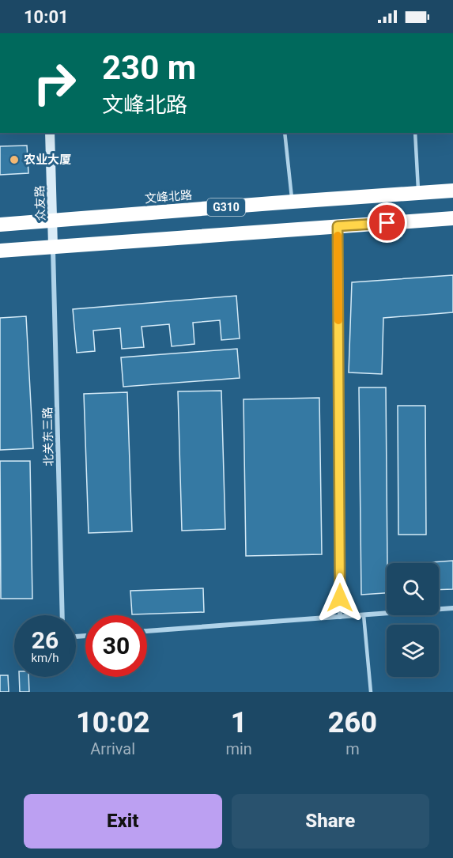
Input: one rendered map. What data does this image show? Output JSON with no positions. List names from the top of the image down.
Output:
{
  "streets": {
    "highway": ["文峰北路", "G310"],
    "street": ["众友路", "北关东三路"]
  },
  "crossings": [
    ["文峰北路", "众友路"],
    ["众友路", "G310"],
    ["众友路", "北关东三路"],
    ["G310", "北关东三路"]
  ],
  "places": ["农业大厦"],
  "page": {
    "status": "10:01",
    "turn": ["230 m", "文峰北路"],
    "speed": "26 km/h",
    "limit": "30",
    "eta": [
      "10:02",
      "Arrival",
      "1",
      "min",
      "260",
      "m"
    ],
    "buttons": ["Exit", "Share"]
  }
}
